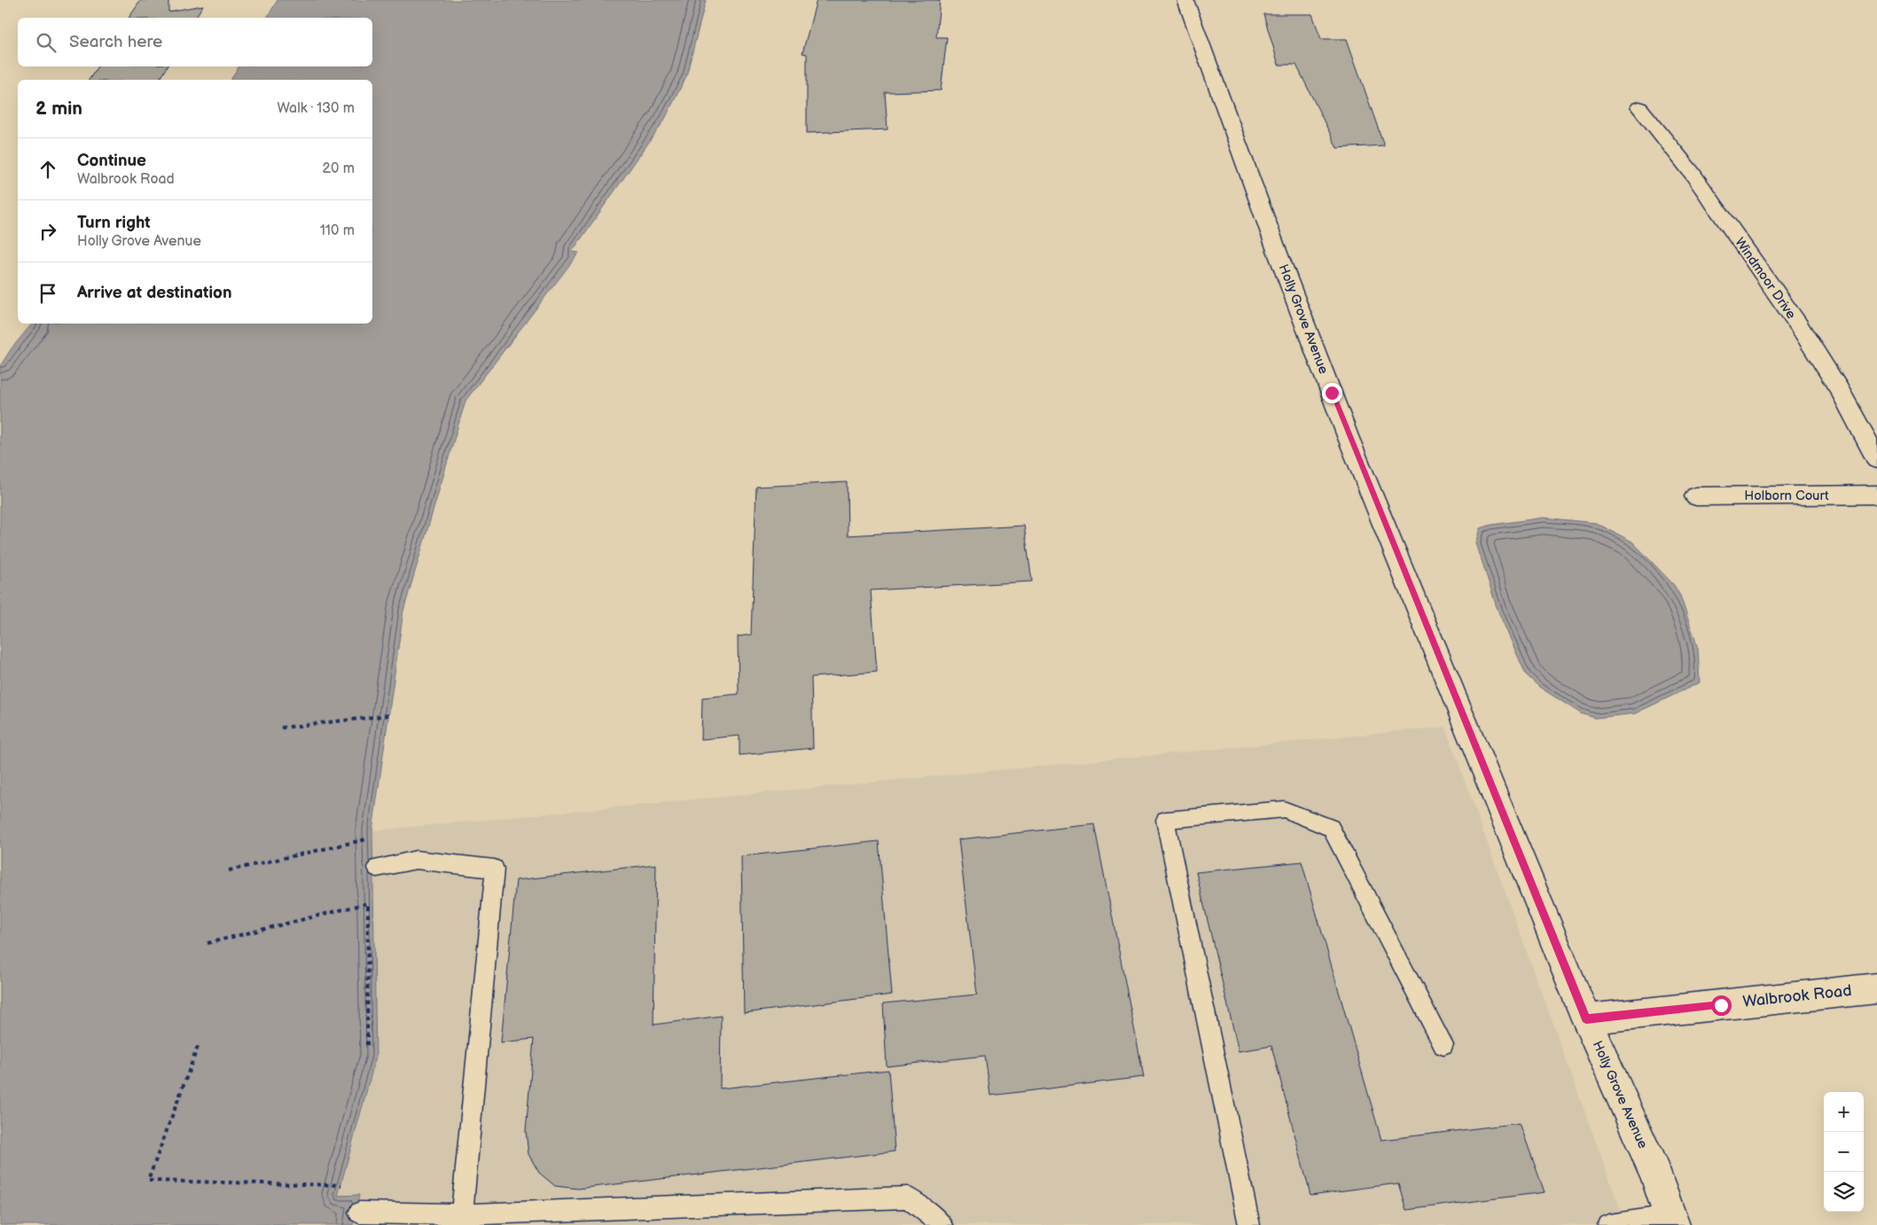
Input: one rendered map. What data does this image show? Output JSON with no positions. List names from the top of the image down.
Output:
{
  "streets": {
    "street": [
      "Windmoor Drive",
      "Holly Grove Avenue",
      "Holborn Court",
      "Walbrook Road"
    ]
  },
  "crossings": [
    ["Holly Grove Avenue", "Walbrook Road"]
  ],
  "page": {
    "search": "Search here",
    "heading": ["2 min", "Walk · 130 m"],
    "list": [
      ["Continue", "Walbrook Road", "20 m"],
      ["Turn right", "Holly Grove Avenue", "110 m"],
      "Arrive at destination"
    ],
    "map_buttons": ["+", "−"]
  }
}
